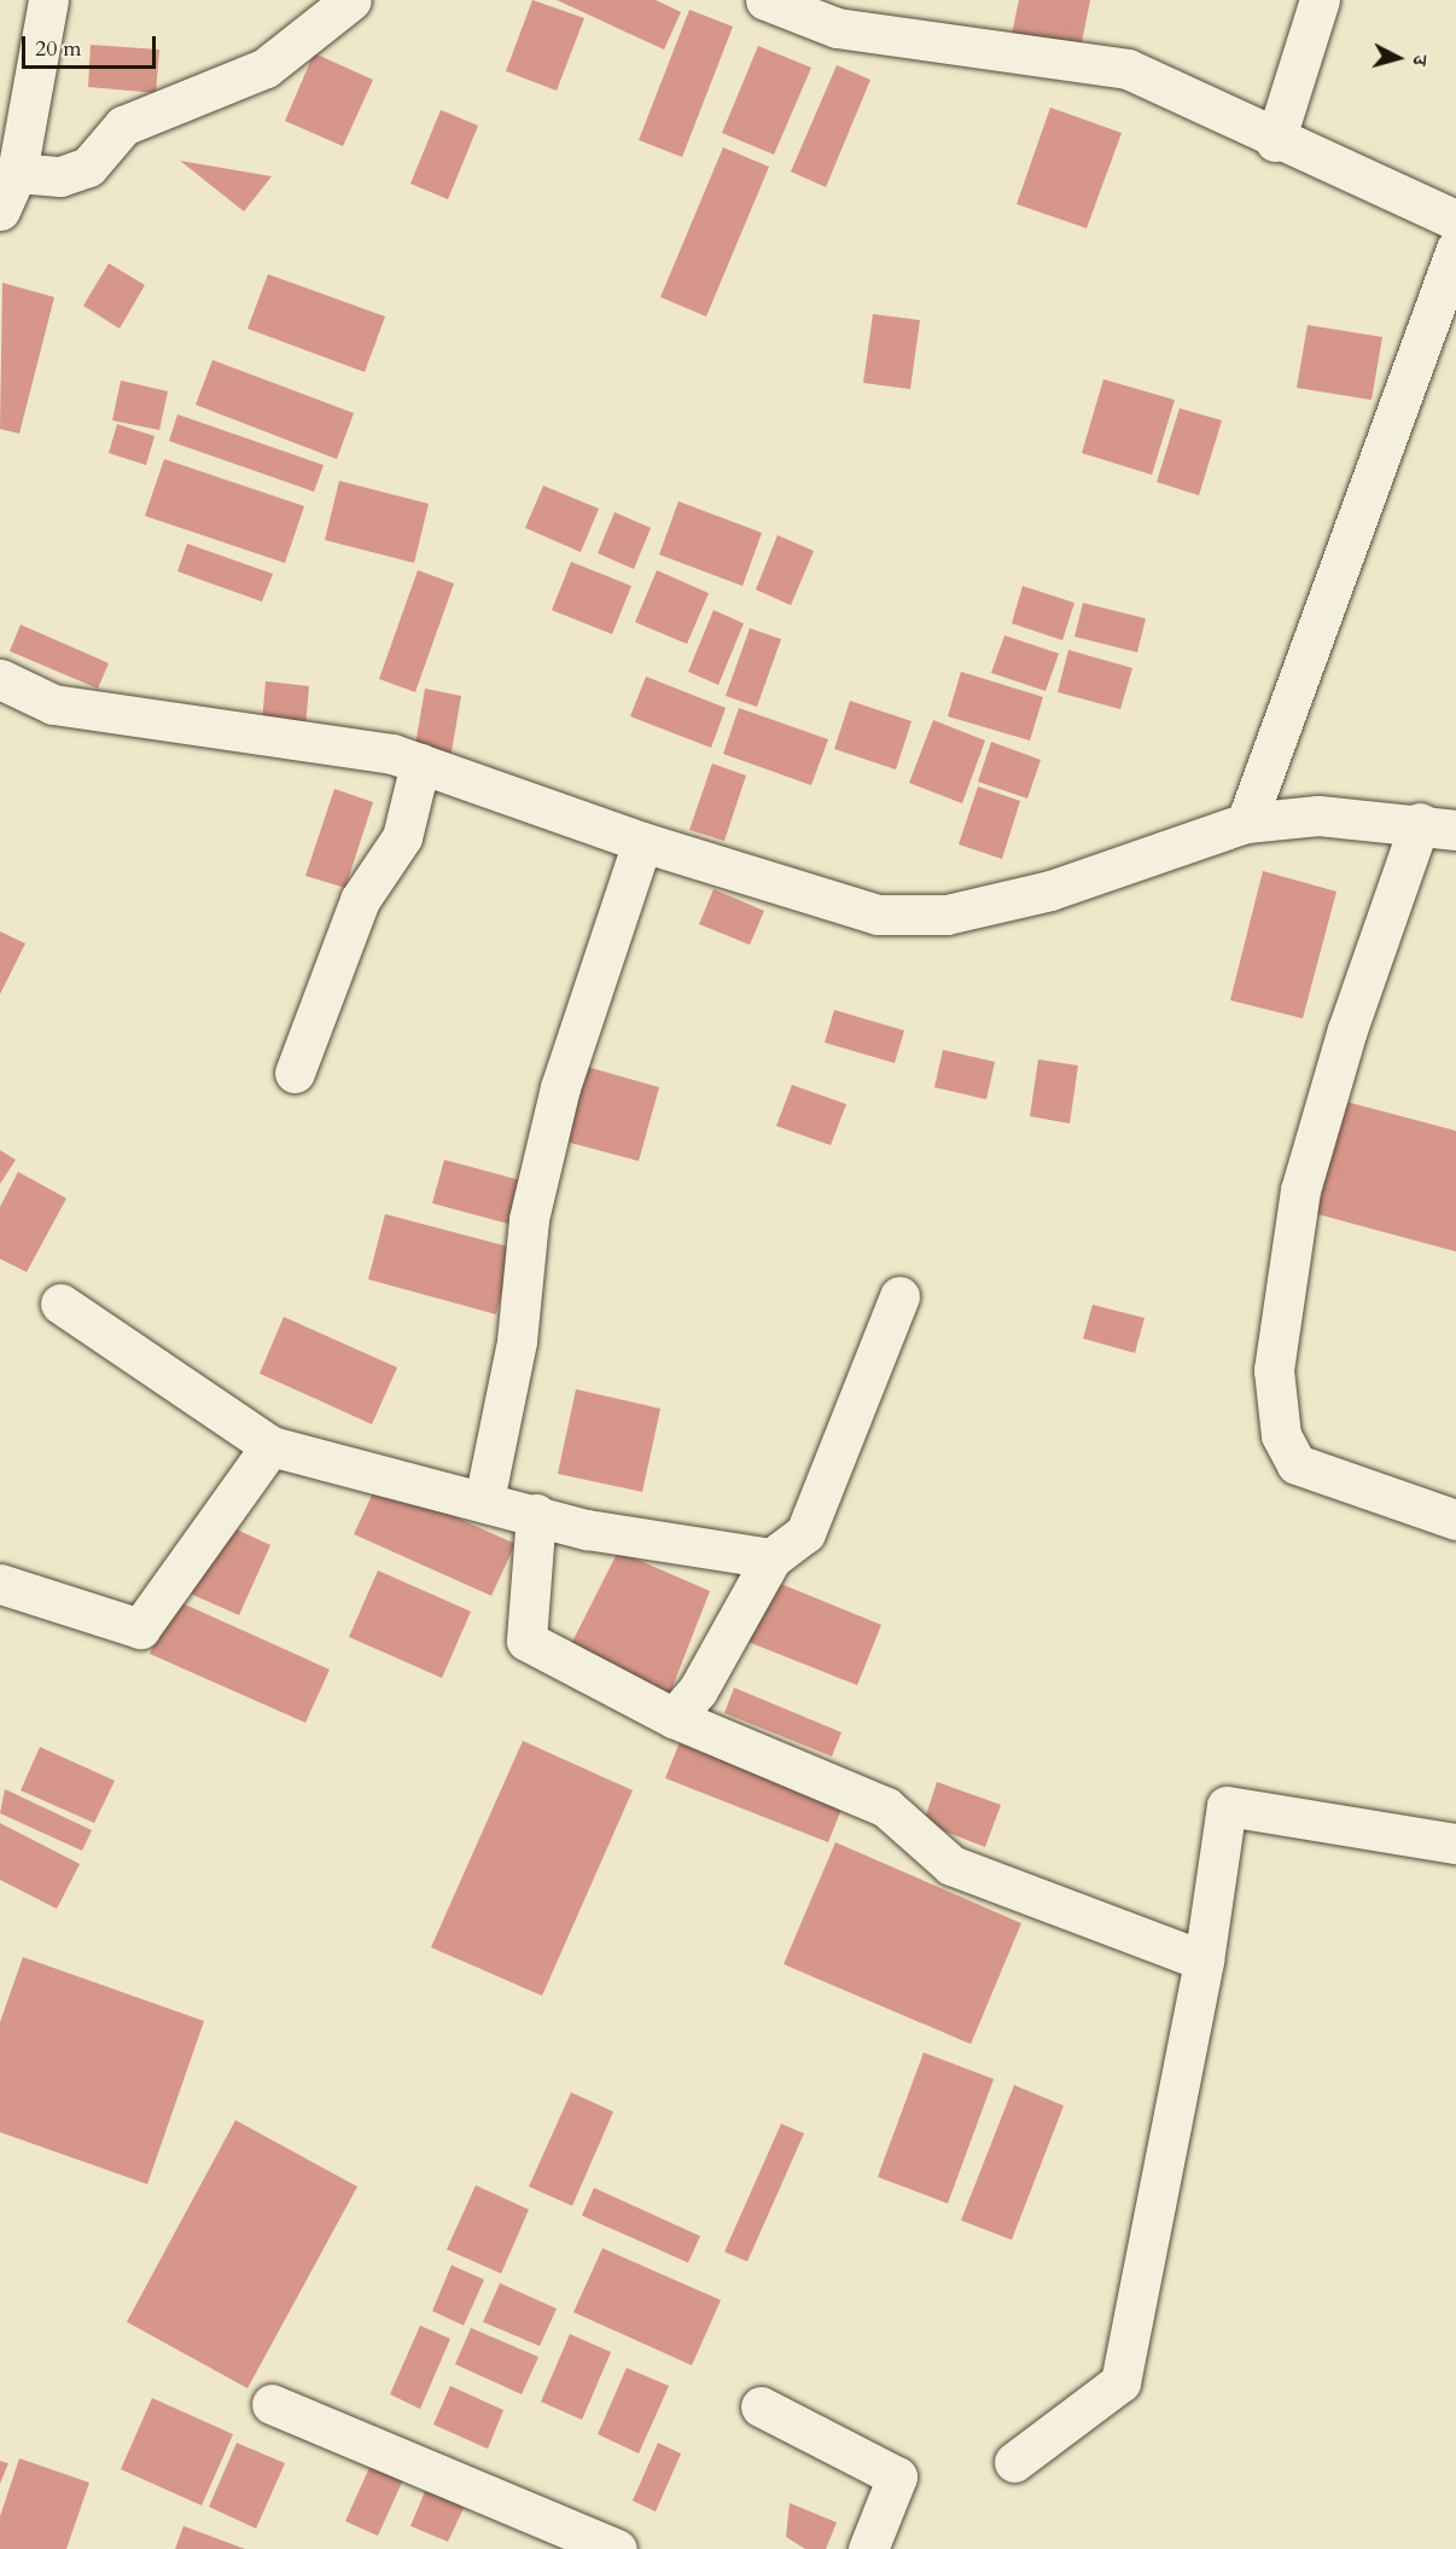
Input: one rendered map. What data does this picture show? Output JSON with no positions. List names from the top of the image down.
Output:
{
  "scale_bar": "20 m",
  "north": "right"
}
